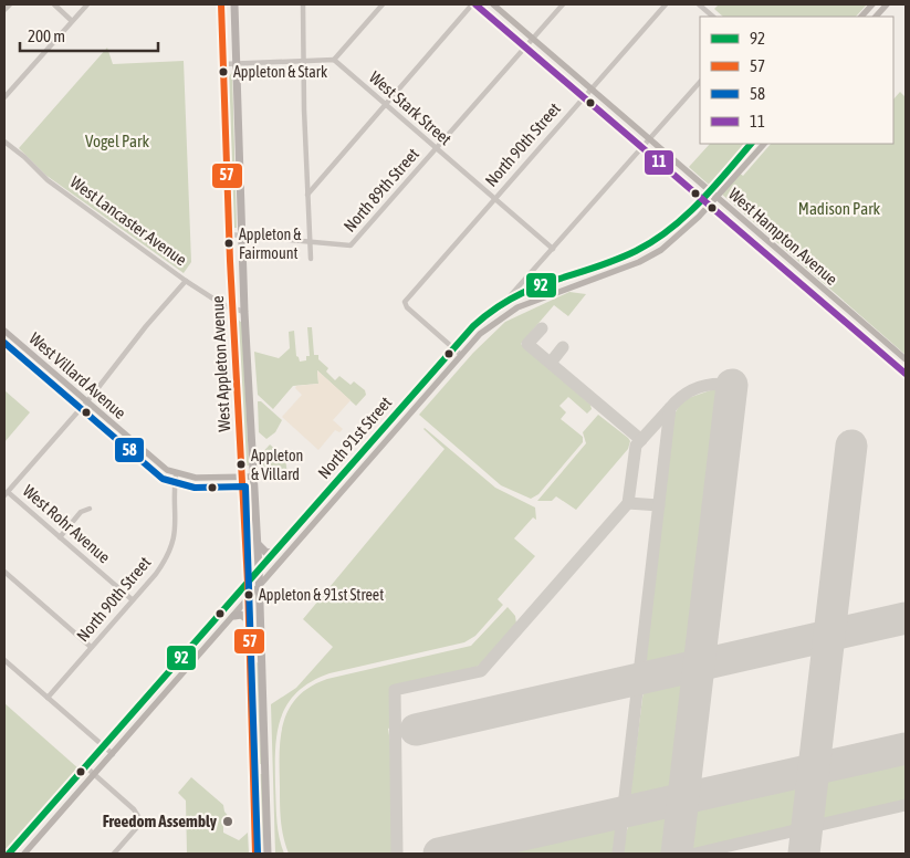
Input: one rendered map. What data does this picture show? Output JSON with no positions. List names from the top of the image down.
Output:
{
  "streets": {
    "main road": [
      "West Hampton Avenue",
      "West Appleton Avenue",
      "West Villard Avenue",
      "North 91st Street"
    ],
    "street": [
      "West Stark Street",
      "North 90th Street",
      "North 89th Street",
      "West Lancaster Avenue",
      "West Rohr Avenue"
    ]
  },
  "crossings": [
    ["West Stark Street", "North 90th Street"],
    ["West Stark Street", "North 89th Street"],
    ["West Stark Street", "North 91st Street"],
    ["North 90th Street", "West Hampton Avenue"],
    ["North 90th Street", "West Villard Avenue"],
    ["North 90th Street", "North 91st Street"],
    ["North 90th Street", "West Rohr Avenue"],
    ["North 89th Street", "West Hampton Avenue"],
    ["West Lancaster Avenue", "West Appleton Avenue"],
    ["West Hampton Avenue", "North 91st Street"],
    ["West Appleton Avenue", "West Villard Avenue"],
    ["West Appleton Avenue", "North 91st Street"]
  ],
  "parks": ["Vogel Park", "Madison Park"],
  "places": [
    "Appleton & Stark",
    "Appleton & Fairmount",
    "Appleton & Villard",
    "Appleton & 91st Street",
    "Freedom Assembly"
  ],
  "lines": [
    "transit line 57",
    "transit line 11",
    "transit line 92",
    "transit line 58"
  ],
  "legend": [
    "92",
    "57",
    "58",
    "11"
  ],
  "scale_bar": "200 m"
}
